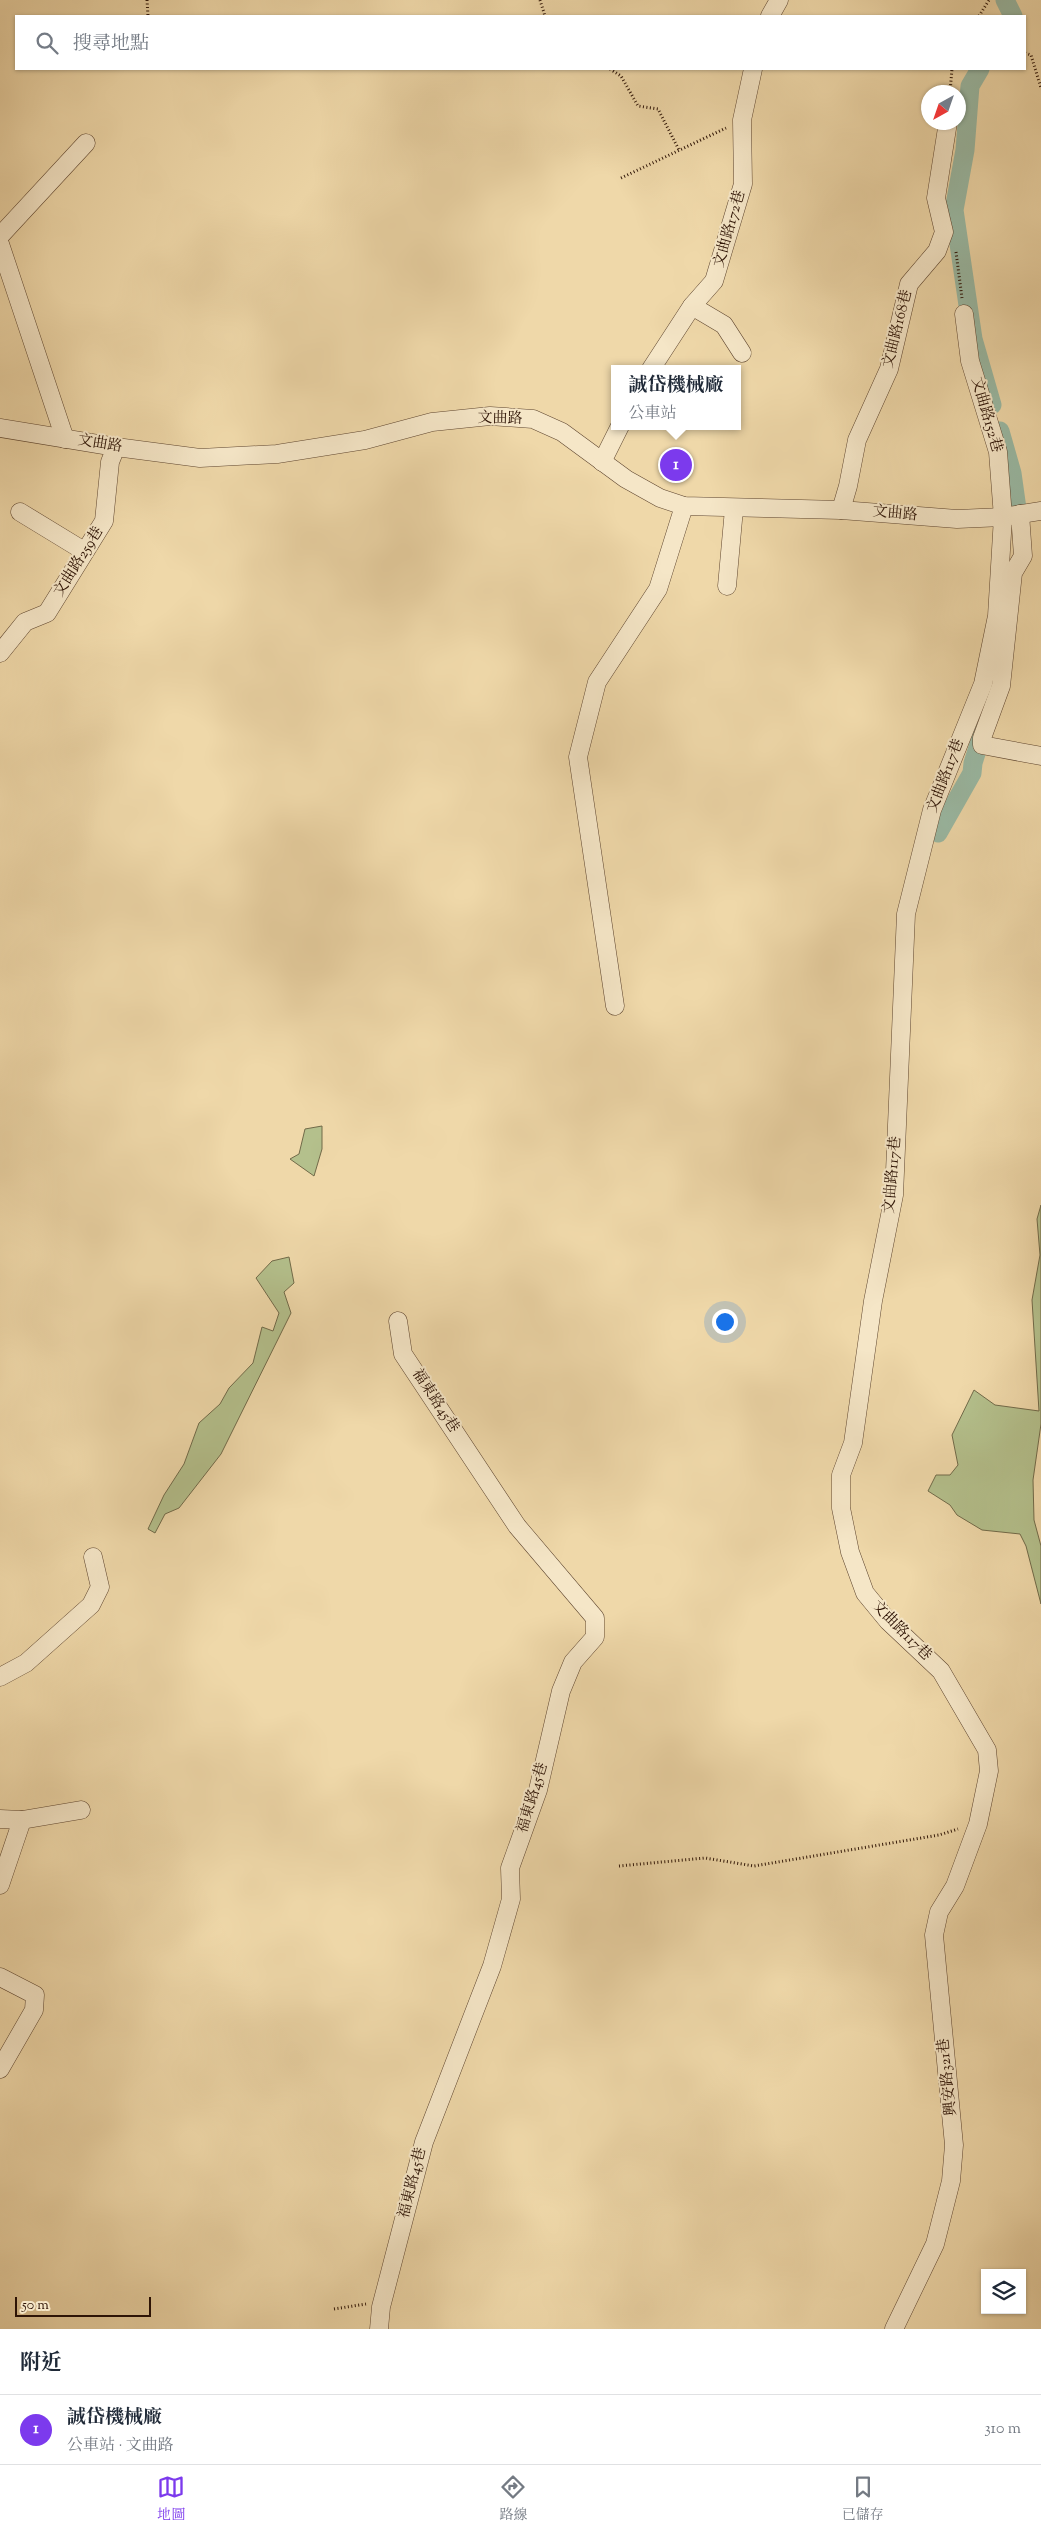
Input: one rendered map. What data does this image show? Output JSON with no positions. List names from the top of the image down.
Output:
{
  "streets": {
    "street": [
      "文曲路172巷",
      "文曲路168巷",
      "文曲路152巷",
      "文曲路",
      "文曲路259巷",
      "文曲路117巷",
      "福東路45巷",
      "興安路321巷"
    ]
  },
  "crossings": [
    ["文曲路168巷", "文曲路"],
    ["文曲路152巷", "文曲路"],
    ["文曲路152巷", "文曲路117巷"],
    ["文曲路", "文曲路259巷"],
    ["文曲路", "文曲路117巷"],
    ["文曲路117巷", "興安路321巷"]
  ],
  "scale_bar": "50 m",
  "north": "bottom left",
  "page": {
    "search": "搜尋地點",
    "popup": ["誠岱機械廠", "公車站"],
    "pins": "1",
    "scale": "50 m",
    "heading": "附近",
    "list": [
      {
        "mark": "1",
        "name": "誠岱機械廠",
        "note": "公車站 · 文曲路",
        "value": "310 m"
      }
    ],
    "nav": ["地圖", "路線", "已儲存"]
  }
}
